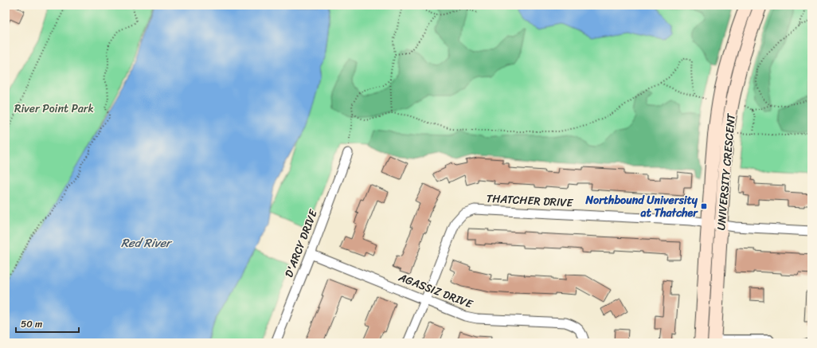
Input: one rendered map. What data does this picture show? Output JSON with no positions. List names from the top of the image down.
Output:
{
  "streets": {
    "main road": ["UNIVERSITY CRESCENT"],
    "street": ["THATCHER DRIVE", "D'ARCY DRIVE", "AGASSIZ DRIVE"]
  },
  "crossings": [
    ["UNIVERSITY CRESCENT", "THATCHER DRIVE"],
    ["THATCHER DRIVE", "AGASSIZ DRIVE"],
    ["D'ARCY DRIVE", "AGASSIZ DRIVE"]
  ],
  "water": ["Red River"],
  "parks": ["River Point Park"],
  "places": {
    "transit": ["Northbound University at Thatcher"]
  },
  "scale_bar": "50 m"
}
